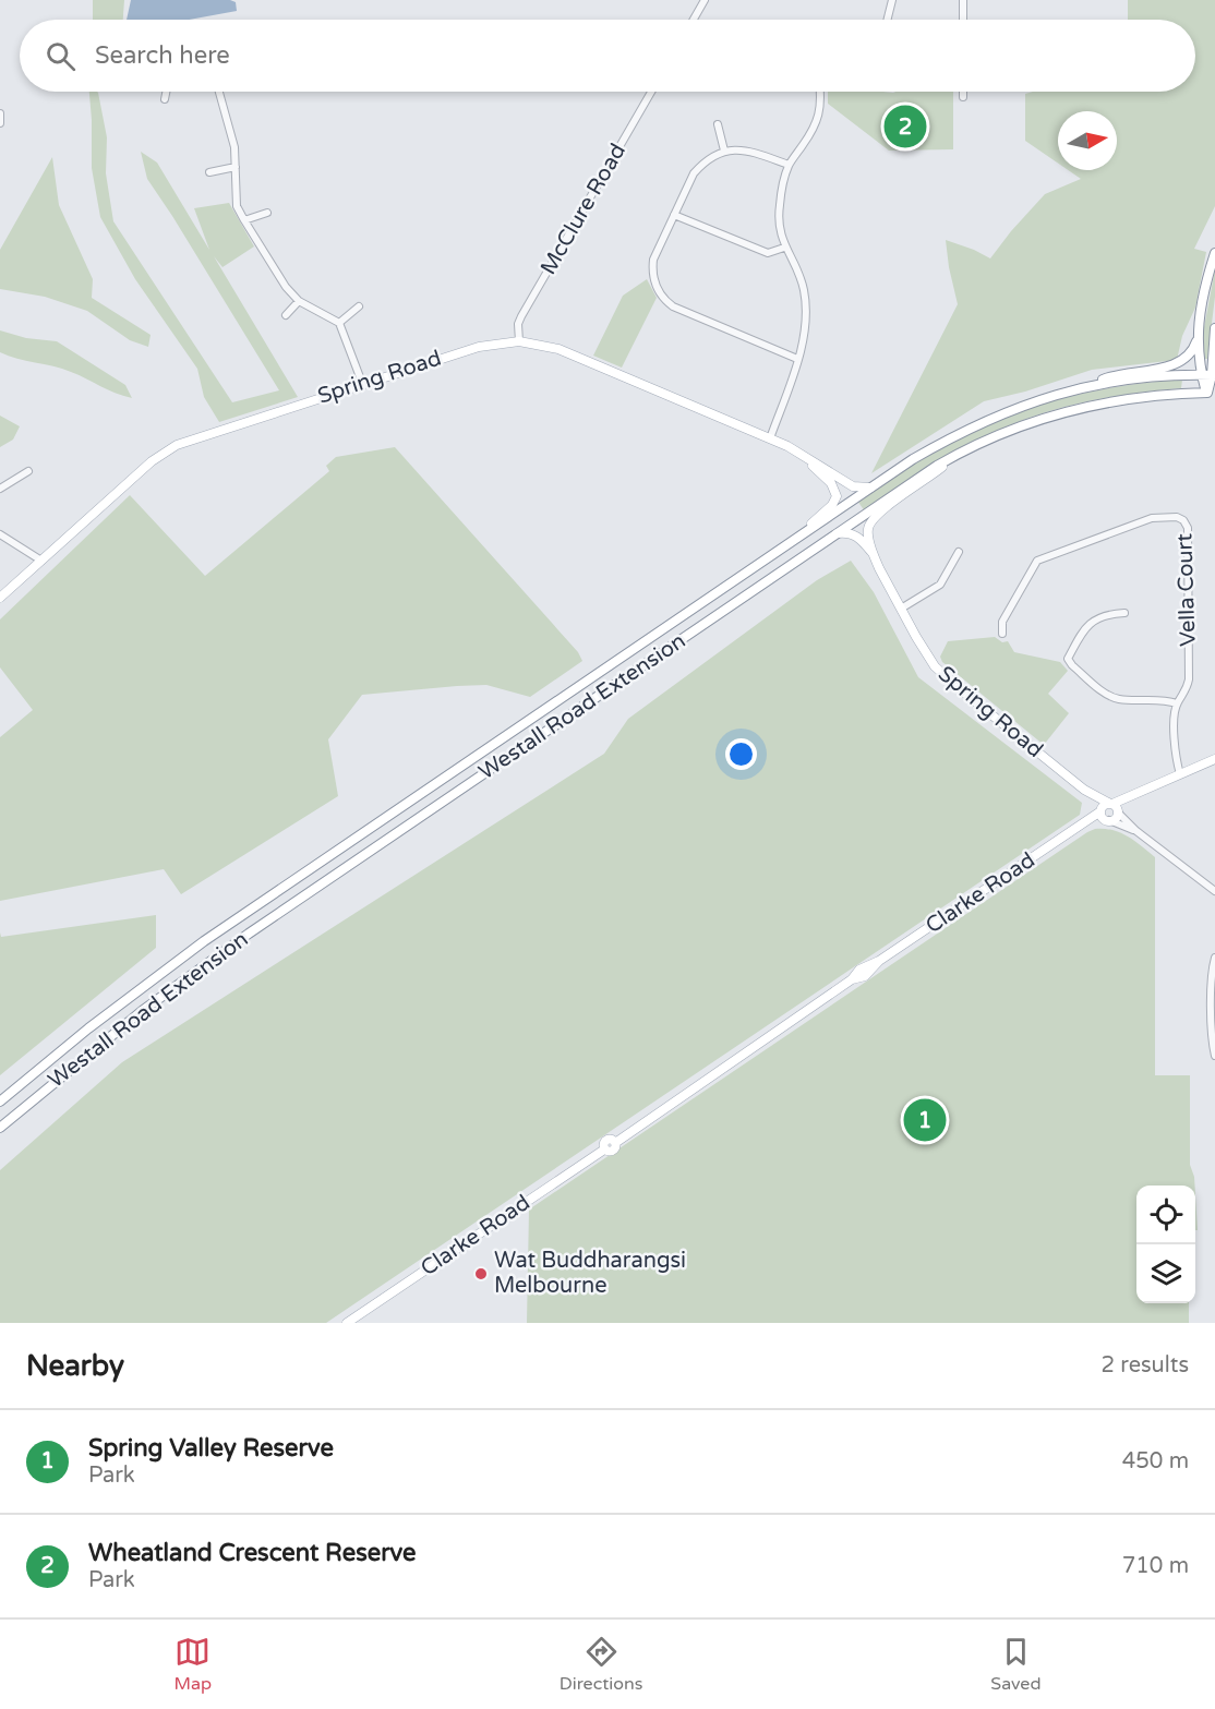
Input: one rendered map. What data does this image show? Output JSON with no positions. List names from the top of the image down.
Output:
{
  "streets": {
    "highway": ["Westall Road Extension"],
    "main road": ["Spring Road", "Clarke Road"],
    "street": ["McClure Road", "Vella Court"]
  },
  "crossings": [
    ["McClure Road", "Spring Road"],
    ["Spring Road", "Westall Road Extension"],
    ["Spring Road", "Clarke Road"]
  ],
  "places": ["Wat Buddharangsi Melbourne"],
  "north": "right",
  "page": {
    "search": "Search here",
    "pins": ["2", "1"],
    "heading": ["Nearby", "2 results"],
    "list": [
      {
        "mark": "1",
        "name": "Spring Valley Reserve",
        "note": "Park",
        "value": "450 m"
      },
      {
        "mark": "2",
        "name": "Wheatland Crescent Reserve",
        "note": "Park",
        "value": "710 m"
      }
    ],
    "nav": ["Map", "Directions", "Saved"]
  }
}
